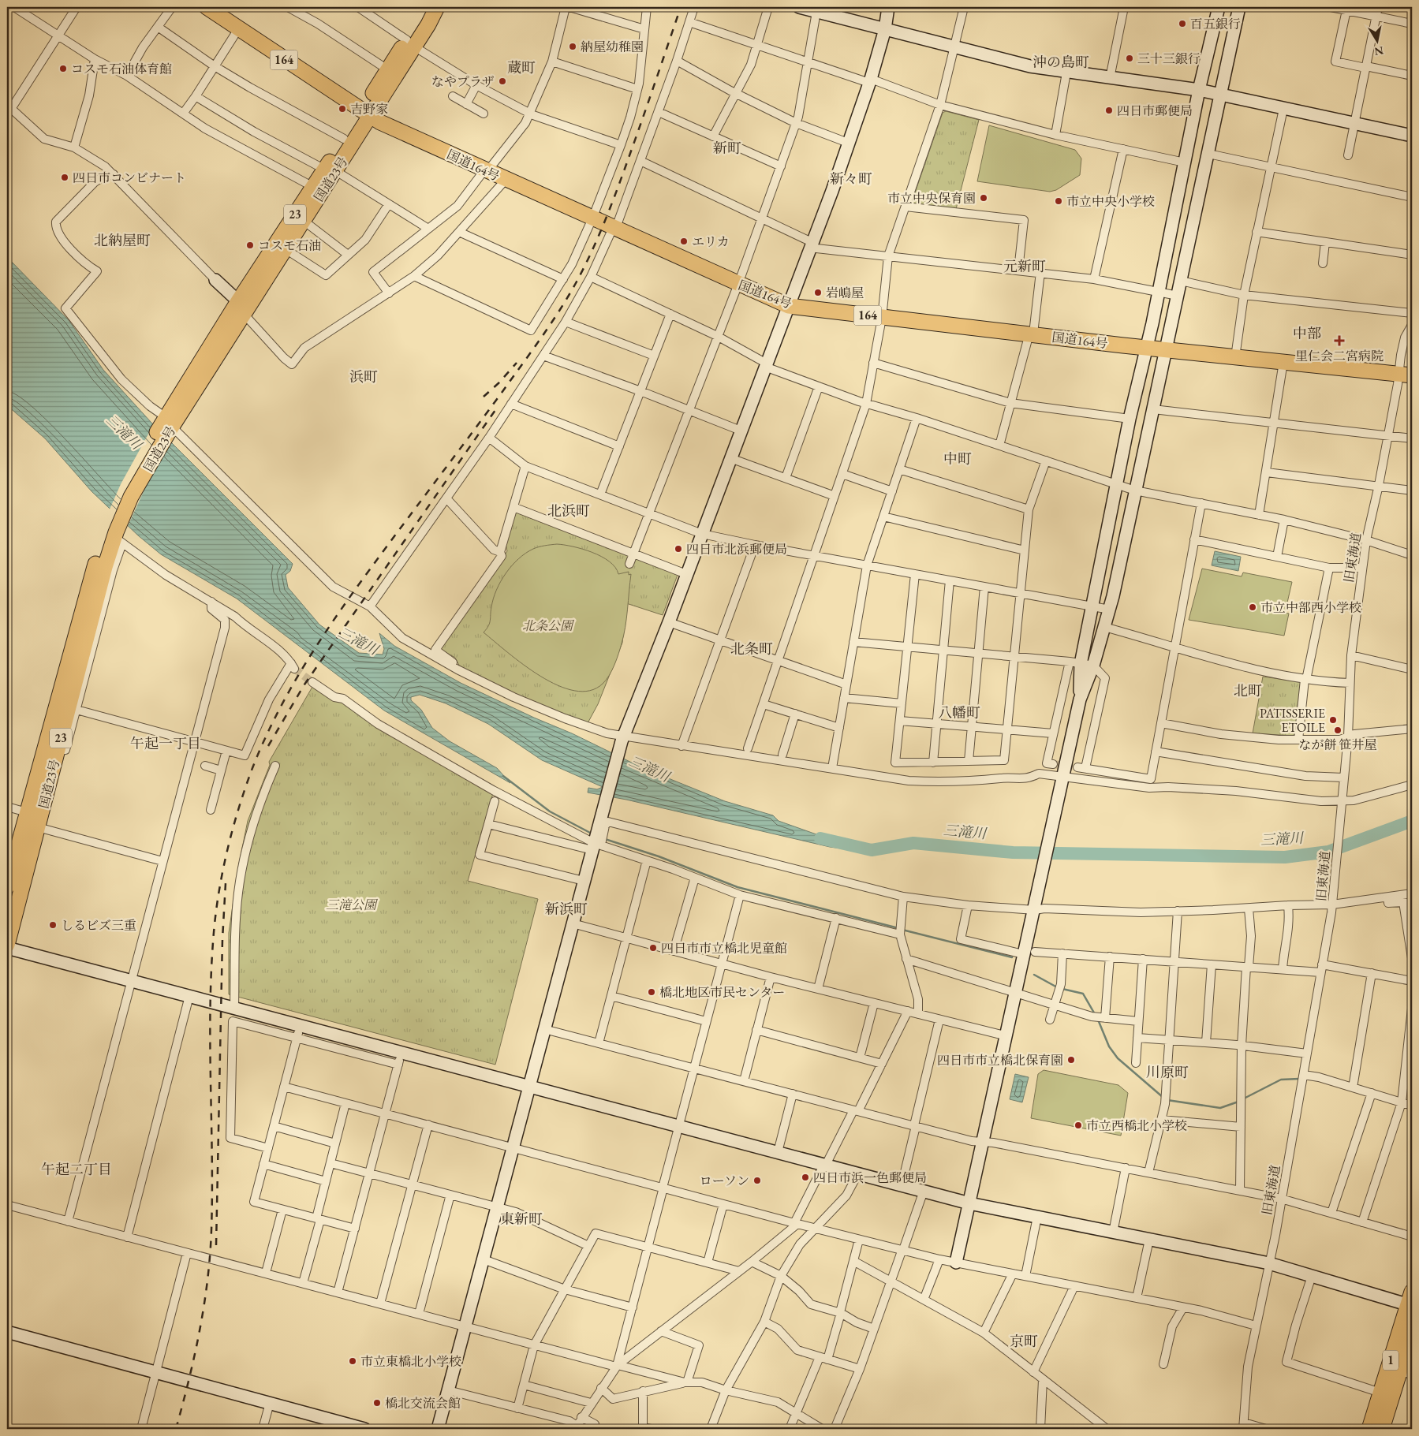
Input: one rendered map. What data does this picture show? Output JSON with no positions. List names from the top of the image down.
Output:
{
  "streets": {
    "highway": [
      "164",
      "国道164号",
      "国道23号",
      "23",
      "1"
    ],
    "street": ["旧東海道"]
  },
  "crossings": [
    ["国道164号", "国道23号"],
    ["国道164号", "旧東海道"]
  ],
  "districts": [
    "沖の島町",
    "蔵町",
    "新町",
    "新々町",
    "北納屋町",
    "元新町",
    "中部",
    "浜町",
    "中町",
    "北浜町",
    "北条町",
    "北町",
    "八幡町",
    "午起一丁目",
    "新浜町",
    "川原町",
    "午起二丁目",
    "東新町",
    "京町"
  ],
  "water": ["三滝川"],
  "parks": ["北条公園", "三滝公園"],
  "places": {
    "other": [
      "百五銀行",
      "納屋幼稚園",
      "三十三銀行",
      "コスモ石油体育館",
      "なやプラザ",
      "吉野家",
      "四日市郵便局",
      "四日市コンビナート",
      "市立中央保育園",
      "市立中央小学校",
      "エリカ",
      "コスモ石油",
      "岩嶋屋",
      "四日市北浜郵便局",
      "市立中部西小学校",
      "PATISSERIE ETOILE",
      "なが餅 笹井屋",
      "しるビズ三重",
      "四日市市立橋北児童館",
      "橋北地区市民センター",
      "四日市市立橋北保育園",
      "市立西橋北小学校",
      "四日市浜一色郵便局",
      "ローソン",
      "市立東橋北小学校",
      "橋北交流会館"
    ],
    "health": ["里仁会二宮病院"]
  },
  "north": "bottom"
}
